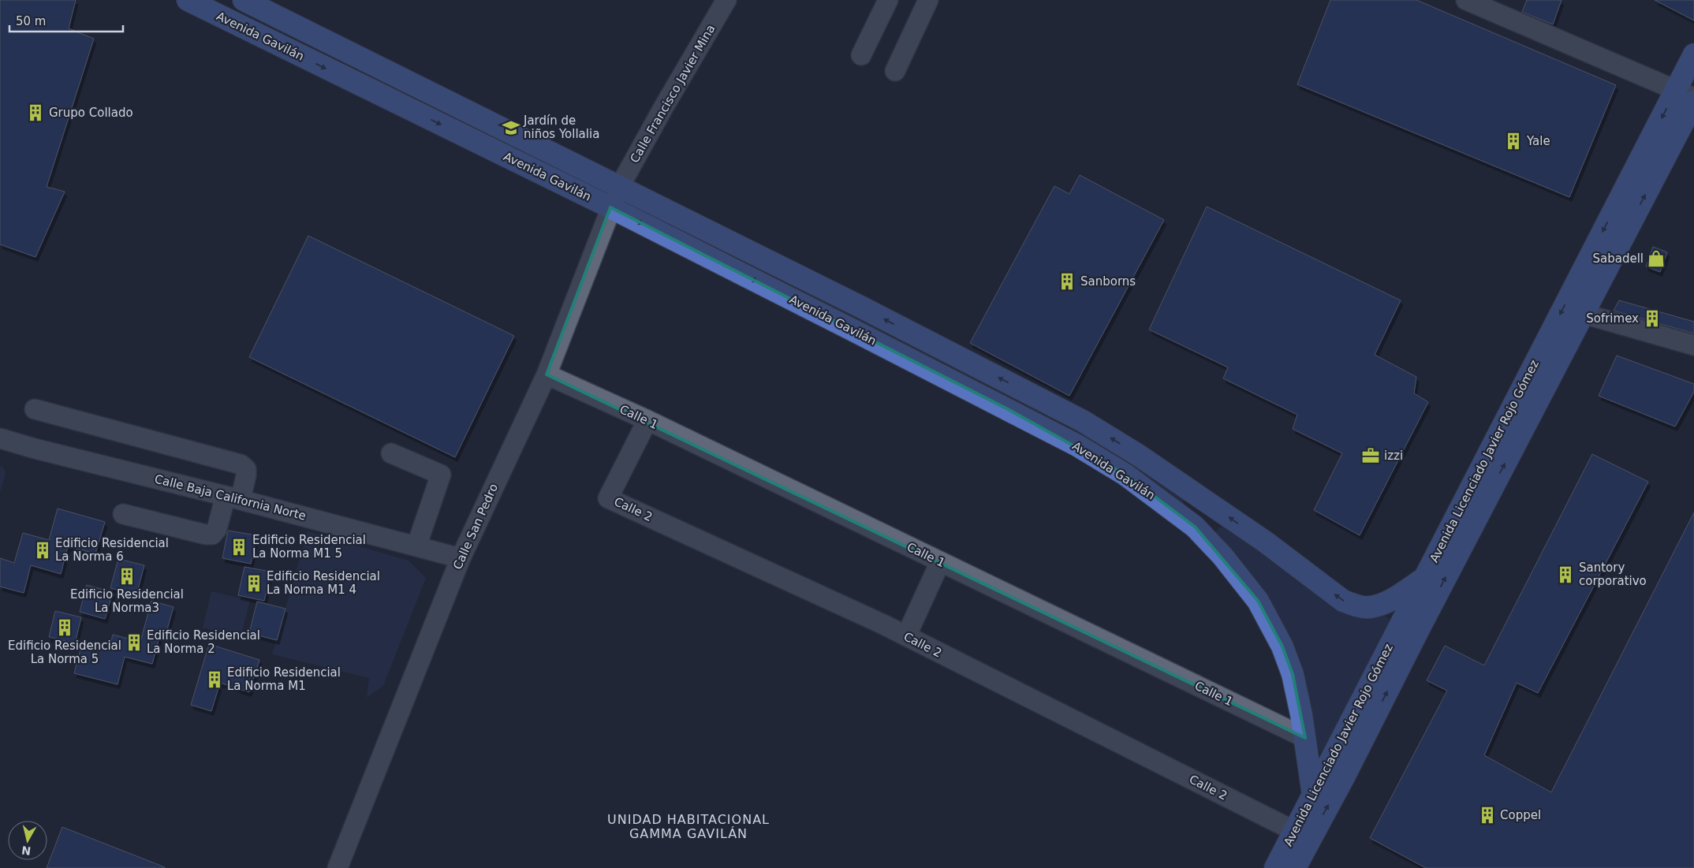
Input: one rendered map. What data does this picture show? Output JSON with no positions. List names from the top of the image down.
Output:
{
  "streets": {
    "main road": ["Avenida Gavilán", "Avenida Licenciado Javier Rojo Gómez"],
    "street": [
      "Calle Francisco Javier Mina",
      "Calle 1",
      "Calle Baja California Norte",
      "Calle 2",
      "Calle San Pedro"
    ]
  },
  "crossings": [
    ["Avenida Gavilán", "Calle Francisco Javier Mina"],
    ["Avenida Gavilán", "Calle 1"],
    ["Avenida Gavilán", "Avenida Licenciado Javier Rojo Gómez"],
    ["Avenida Gavilán", "Calle San Pedro"],
    ["Calle Francisco Javier Mina", "Calle San Pedro"],
    ["Calle 1", "Calle 2"],
    ["Calle 1", "Calle San Pedro"],
    ["Avenida Licenciado Javier Rojo Gómez", "Calle 2"],
    ["Calle Baja California Norte", "Calle San Pedro"]
  ],
  "districts": ["UNIDAD HABITACIONAL GAMMA GAVILÁN"],
  "places": {
    "building": [
      "Grupo Collado",
      "Yale",
      "Sanborns",
      "Sofrimex",
      "Edificio Residencial La Norma M1 5",
      "Edificio Residencial La Norma 6",
      "Santory corporativo",
      "Edificio Residencial La Norma3",
      "Edificio Residencial La Norma M1 4",
      "Edificio Residencial La Norma 5",
      "Edificio Residencial La Norma 2",
      "Edificio Residencial La Norma M1",
      "Coppel"
    ],
    "school or university": ["Jardín de niños Yollalia"],
    "shop": ["Sabadell"],
    "office": ["izzi"]
  },
  "scale_bar": "50 m",
  "north": "bottom"
}
